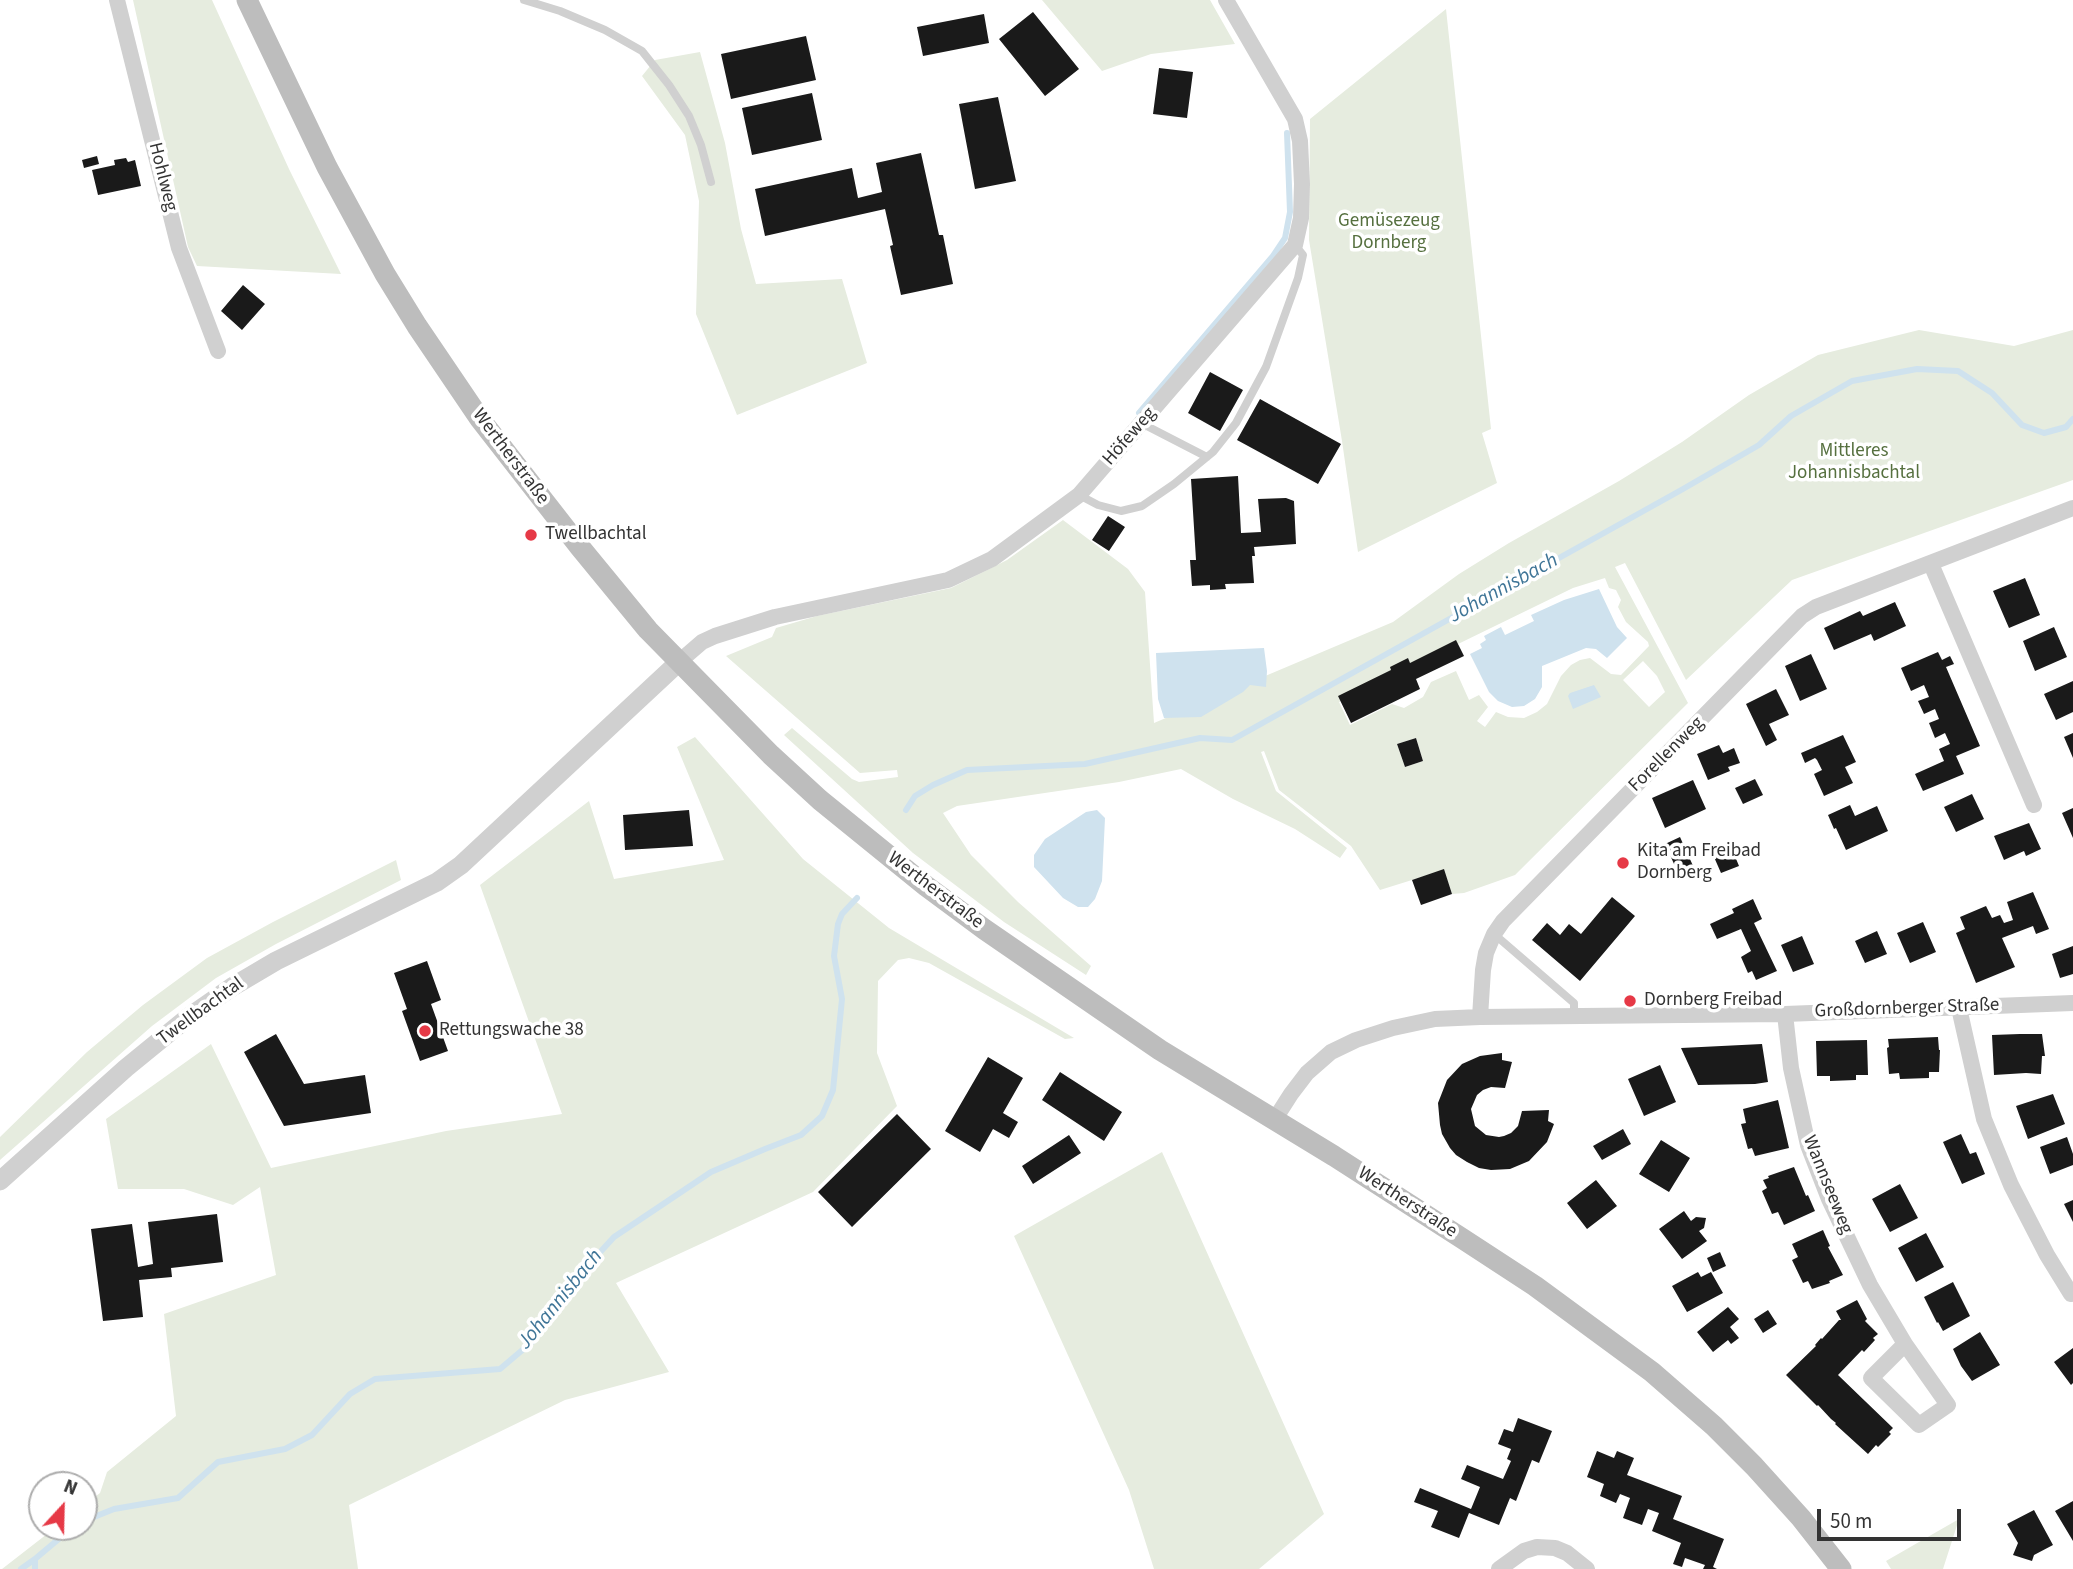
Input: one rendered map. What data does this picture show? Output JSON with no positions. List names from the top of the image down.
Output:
{
  "streets": {
    "main road": ["Wertherstraße"],
    "street": [
      "Hohlweg",
      "Höfeweg",
      "Forellenweg",
      "Großdornberger Straße",
      "Twellbachtal",
      "Wannseeweg"
    ]
  },
  "crossings": [
    ["Höfeweg", "Wertherstraße"],
    ["Höfeweg", "Twellbachtal"],
    ["Wertherstraße", "Großdornberger Straße"],
    ["Wertherstraße", "Twellbachtal"],
    ["Forellenweg", "Großdornberger Straße"],
    ["Großdornberger Straße", "Wannseeweg"]
  ],
  "water": ["Johannisbach"],
  "parks": ["Gemüsezeug Dornberg", "Mittleres Johannisbachtal"],
  "places": [
    "Twellbachtal",
    "Kita am Freibad Dornberg",
    "Dornberg Freibad",
    "Rettungswache 38"
  ],
  "scale_bar": "50 m",
  "north": "top"
}
